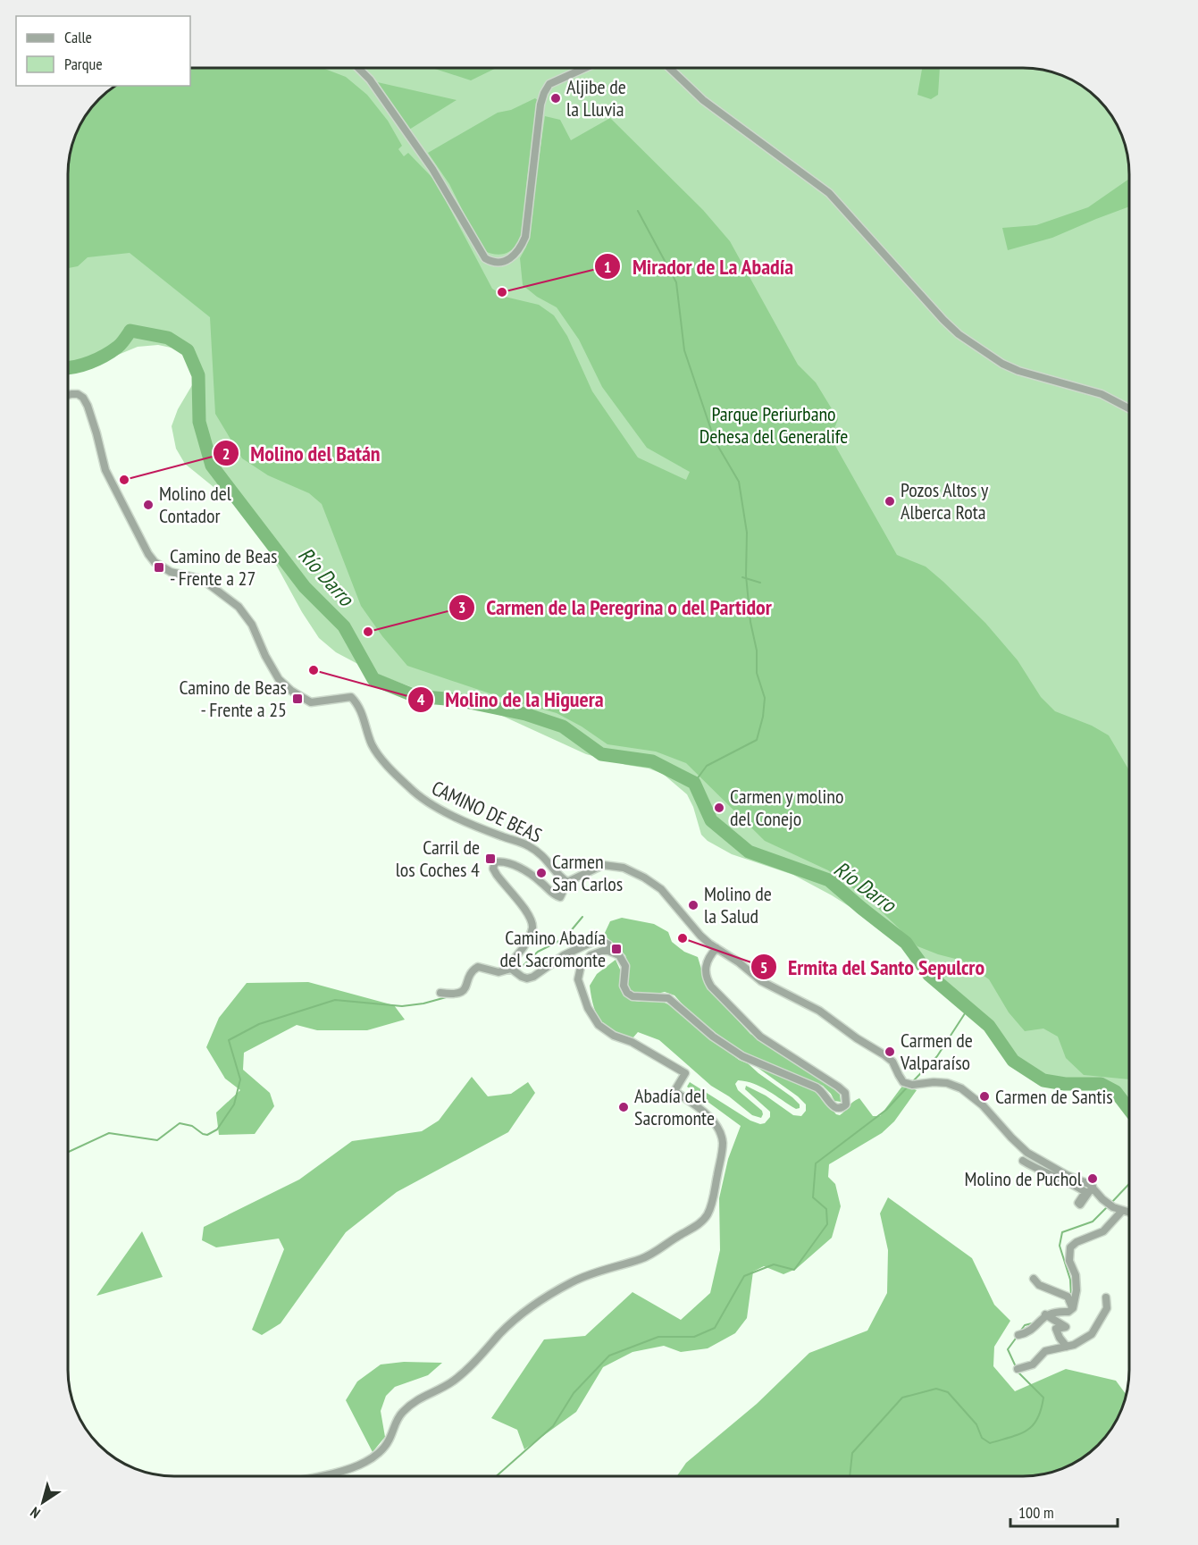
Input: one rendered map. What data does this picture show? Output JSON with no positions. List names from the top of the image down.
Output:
{
  "streets": {
    "street": ["CAMINO DE BEAS"]
  },
  "water": ["Río Darro"],
  "parks": ["Parque Periurbano Dehesa del Generalife"],
  "places": {
    "other": [
      "Aljibe de la Lluvia",
      "Mirador de La Abadía",
      "Molino del Batán",
      "Pozos Altos y Alberca Rota",
      "Molino del Contador",
      "Carmen de la Peregrina o del Partidor",
      "Molino de la Higuera",
      "Carmen y molino del Conejo",
      "Carmen San Carlos",
      "Molino de la Salud",
      "Ermita del Santo Sepulcro",
      "Carmen de Valparaíso",
      "Carmen de Santis",
      "Abadía del Sacromonte",
      "Molino de Puchol"
    ],
    "transit": [
      "Camino de Beas - Frente a 27",
      "Camino de Beas - Frente a 25",
      "Carril de los Coches 4",
      "Camino Abadía del Sacromonte"
    ]
  },
  "legend": ["Calle", "Parque"],
  "scale_bar": "100 m",
  "north": "bottom left"
}
